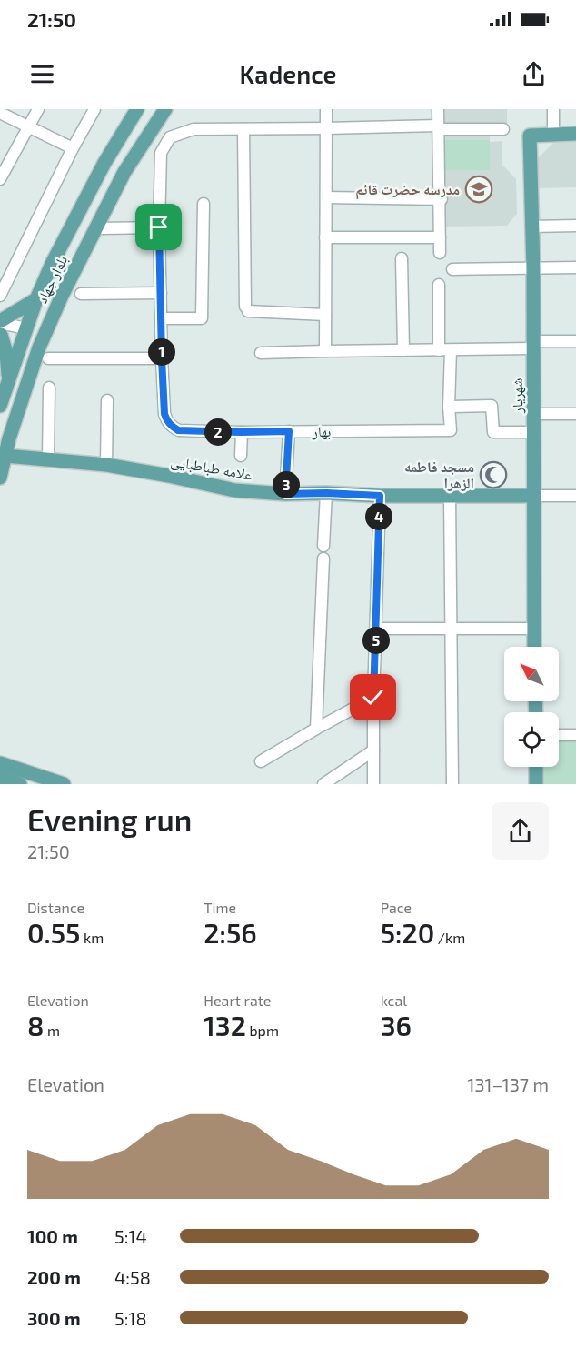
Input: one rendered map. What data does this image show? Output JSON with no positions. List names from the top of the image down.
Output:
{
  "streets": {
    "main road": ["بلوار جهاد", "شهریار", "علامه طباطبایی"],
    "street": ["بهار"]
  },
  "crossings": [
    ["بلوار جهاد", "علامه طباطبایی"],
    ["شهریار", "علامه طباطبایی"]
  ],
  "places": {
    "school or university": ["مدرسه حضرت قائم"],
    "mosque": ["مسجد فاطمه الزهرا"]
  },
  "north": "top left",
  "page": {
    "status": "21:50",
    "header": "Kadence",
    "pins": [
      "1",
      "2",
      "3",
      "4",
      "5"
    ],
    "heading": ["Evening run", "21:50"],
    "stats": [
      ["Distance", "0.55 km"],
      ["Time", "2:56"],
      ["Pace", "5:20 /km"],
      ["Elevation", "8 m"],
      ["Heart rate", "132 bpm"],
      ["kcal", "36"]
    ],
    "chart": ["Elevation", "131–137 m"],
    "list": [
      {
        "name": "100 m",
        "note": "5:14"
      },
      {
        "name": "200 m",
        "note": "4:58"
      },
      {
        "name": "300 m",
        "note": "5:18"
      }
    ]
  }
}
